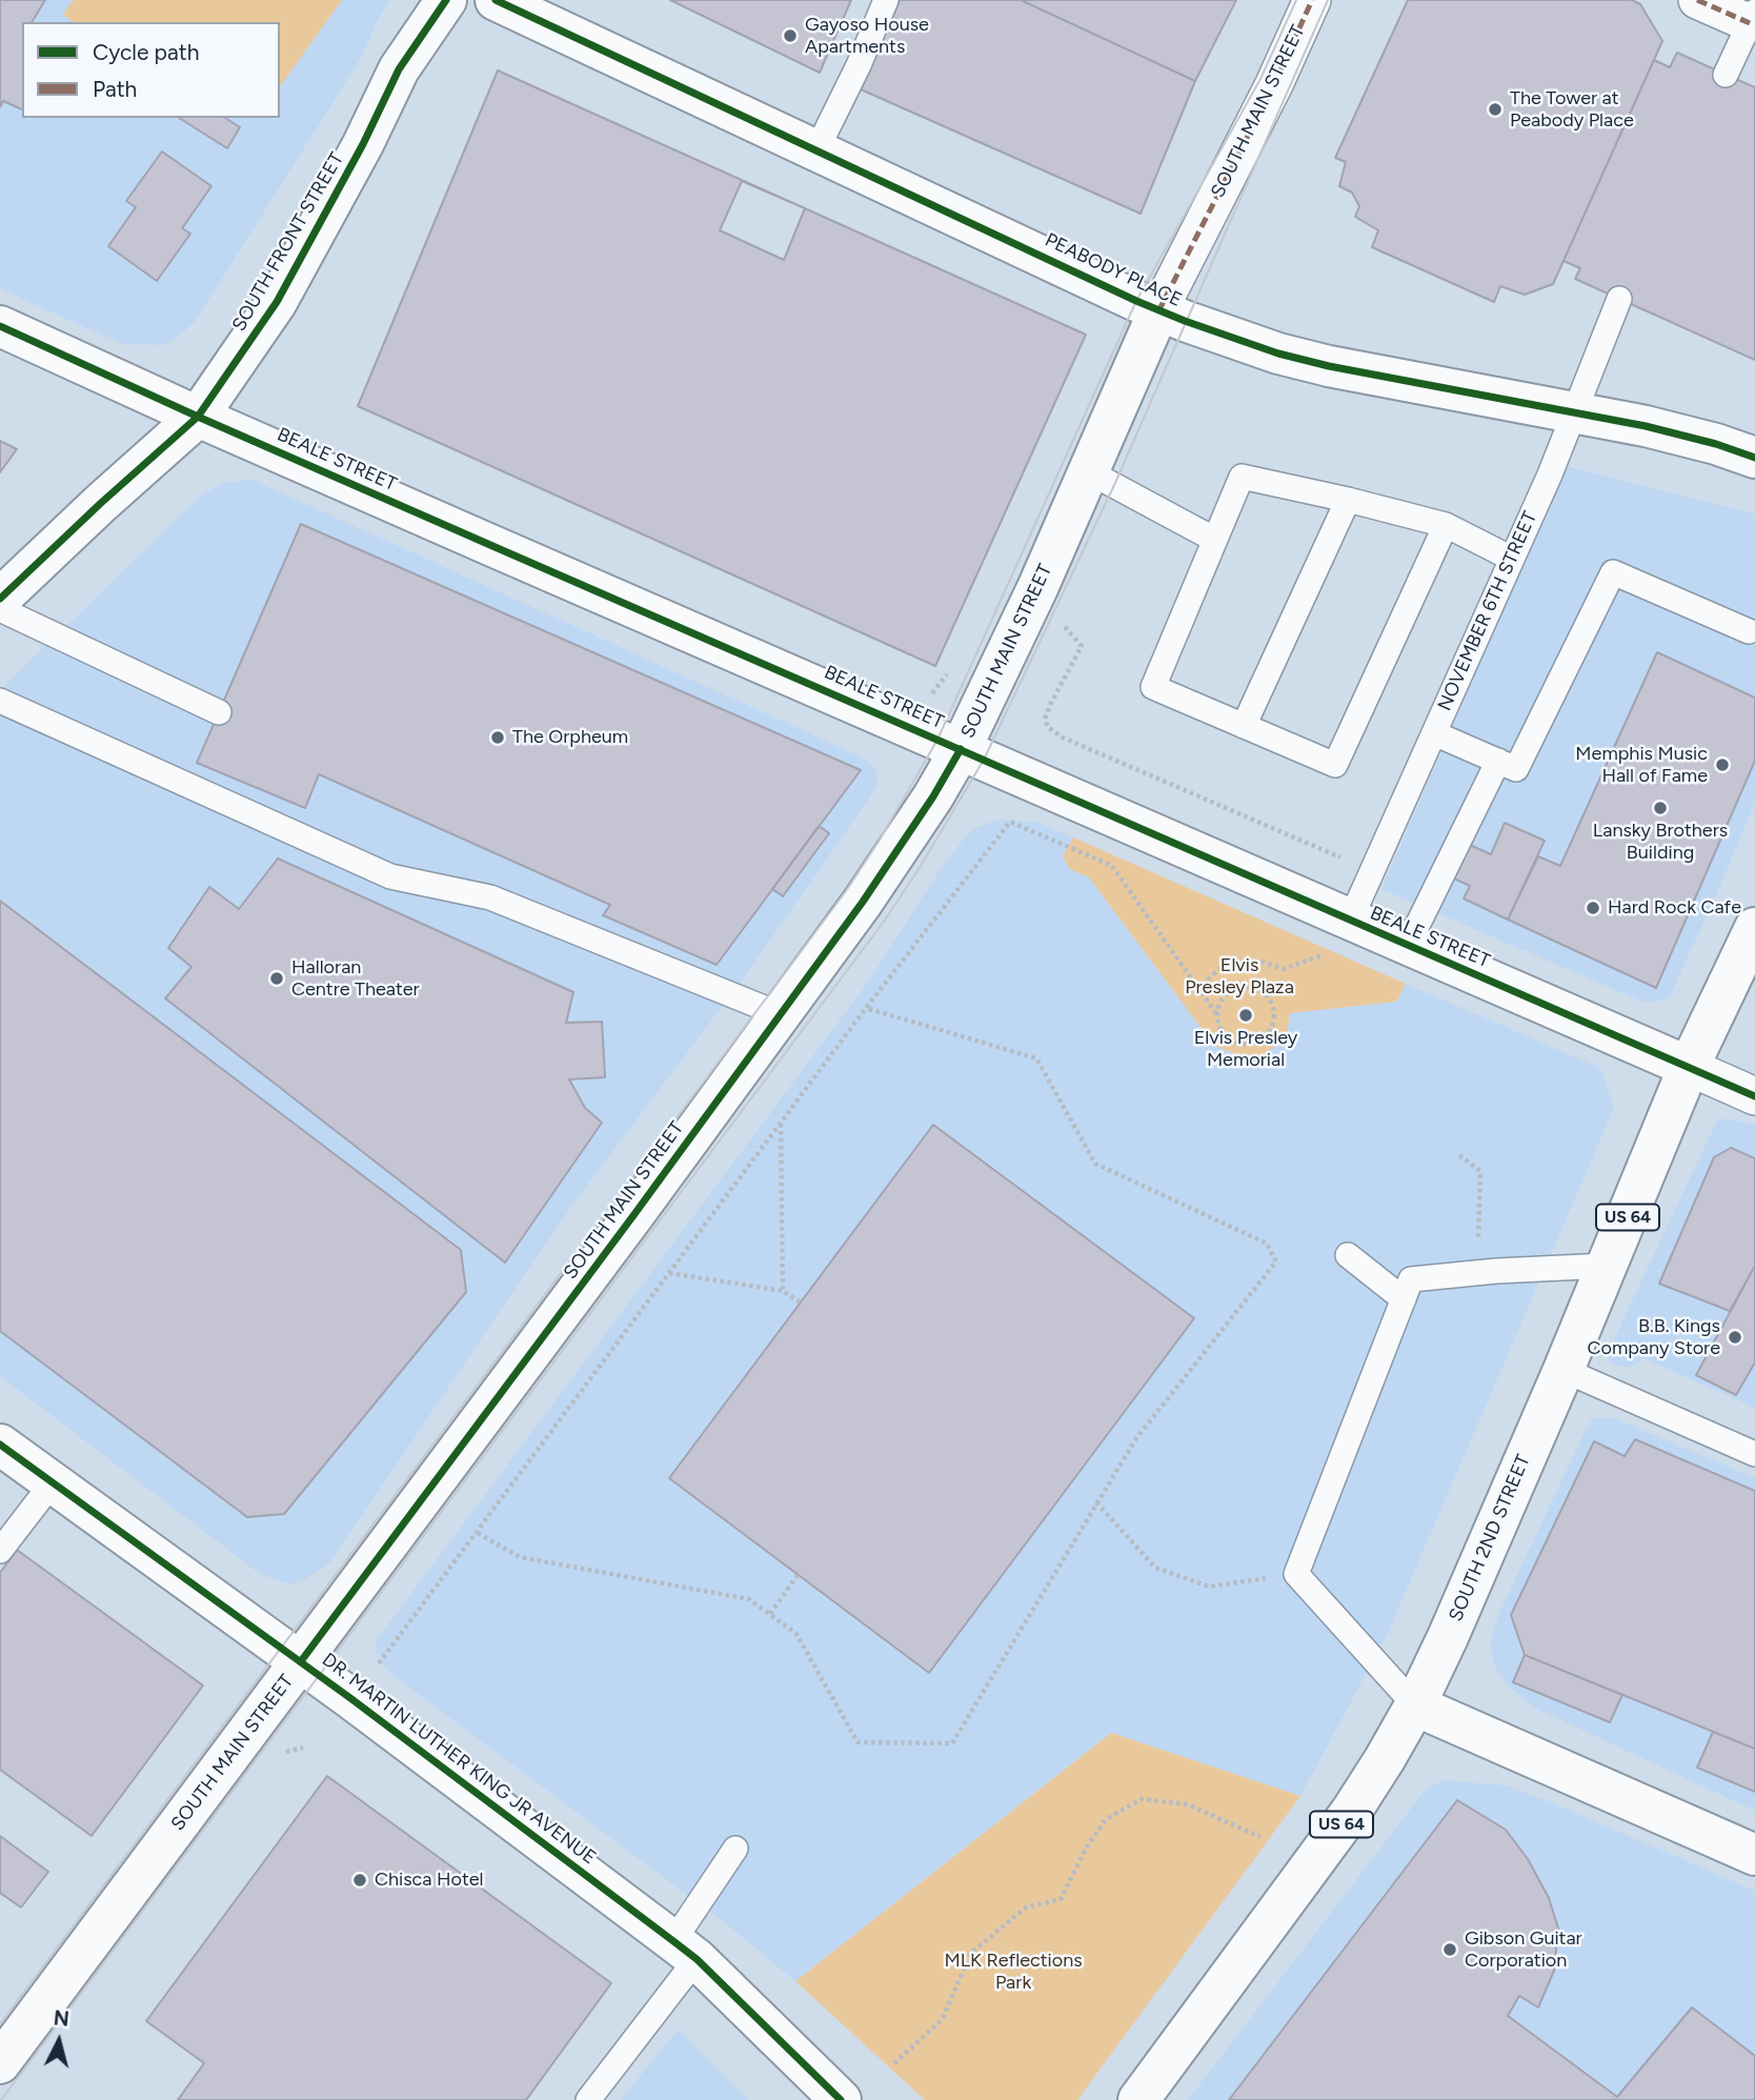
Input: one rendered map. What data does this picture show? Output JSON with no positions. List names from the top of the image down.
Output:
{
  "streets": {
    "street": [
      "SOUTH MAIN STREET",
      "SOUTH FRONT STREET",
      "PEABODY PLACE",
      "BEALE STREET",
      "US 64",
      "SOUTH 2ND STREET",
      "DR. MARTIN LUTHER KING JR AVENUE"
    ],
    "lane": ["NOVEMBER 6TH STREET"]
  },
  "crossings": [
    ["SOUTH MAIN STREET", "PEABODY PLACE"],
    ["SOUTH MAIN STREET", "BEALE STREET"],
    ["SOUTH MAIN STREET", "DR. MARTIN LUTHER KING JR AVENUE"],
    ["SOUTH FRONT STREET", "BEALE STREET"],
    ["PEABODY PLACE", "NOVEMBER 6TH STREET"],
    ["BEALE STREET", "NOVEMBER 6TH STREET"],
    ["BEALE STREET", "SOUTH 2ND STREET"]
  ],
  "parks": ["Elvis Presley Plaza", "MLK Reflections Park"],
  "places": [
    "Gayoso House Apartments",
    "The Tower at Peabody Place",
    "The Orpheum",
    "Memphis Music Hall of Fame",
    "Lansky Brothers Building",
    "Hard Rock Cafe",
    "Halloran Centre Theater",
    "Elvis Presley Memorial",
    "B.B. Kings Company Store",
    "Chisca Hotel",
    "Gibson Guitar Corporation"
  ],
  "legend": ["Cycle path", "Path"],
  "north": "top"
}
